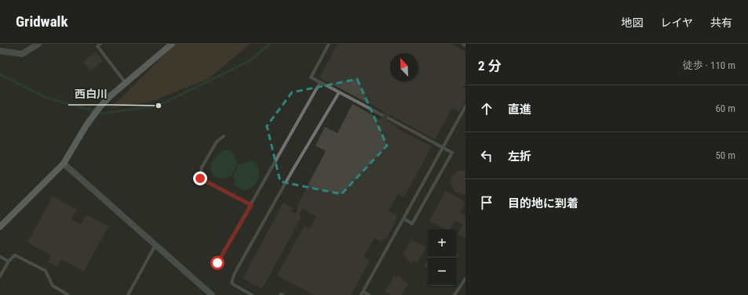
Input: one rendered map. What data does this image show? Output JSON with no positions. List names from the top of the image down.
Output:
{
  "places": ["西白川"],
  "north": "top left",
  "page": {
    "header": "Gridwalk",
    "nav": ["地図", "レイヤ", "共有"],
    "heading": ["2 分", "徒歩 · 110 m"],
    "list": [
      ["直進", "60 m"],
      ["左折", "50 m"],
      "目的地に到着"
    ],
    "map_buttons": ["+", "−"]
  }
}
